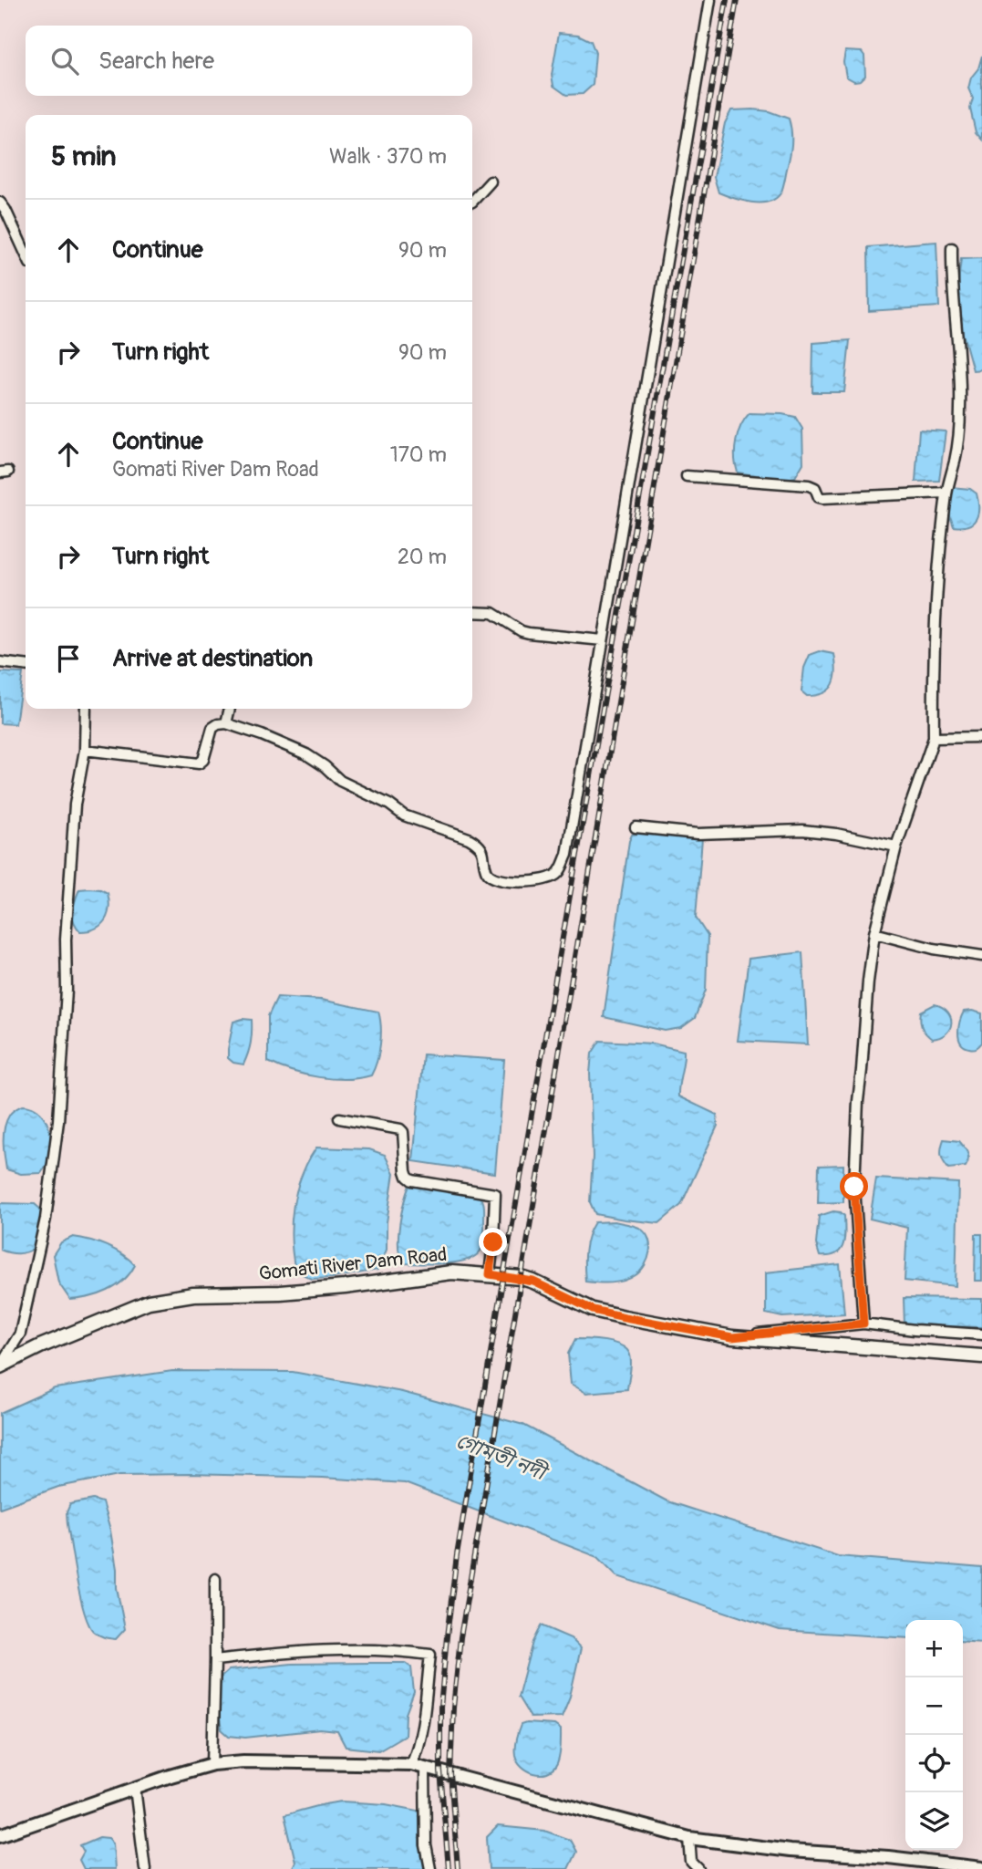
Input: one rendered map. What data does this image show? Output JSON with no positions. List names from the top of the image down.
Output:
{
  "streets": {
    "main road": ["Gomati River Dam Road"]
  },
  "water": ["গোমতী নদী"],
  "page": {
    "search": "Search here",
    "heading": ["5 min", "Walk · 370 m"],
    "list": [
      ["Continue", "90 m"],
      ["Turn right", "90 m"],
      ["Continue", "Gomati River Dam Road", "170 m"],
      ["Turn right", "20 m"],
      "Arrive at destination"
    ],
    "map_buttons": ["+", "−"]
  }
}
